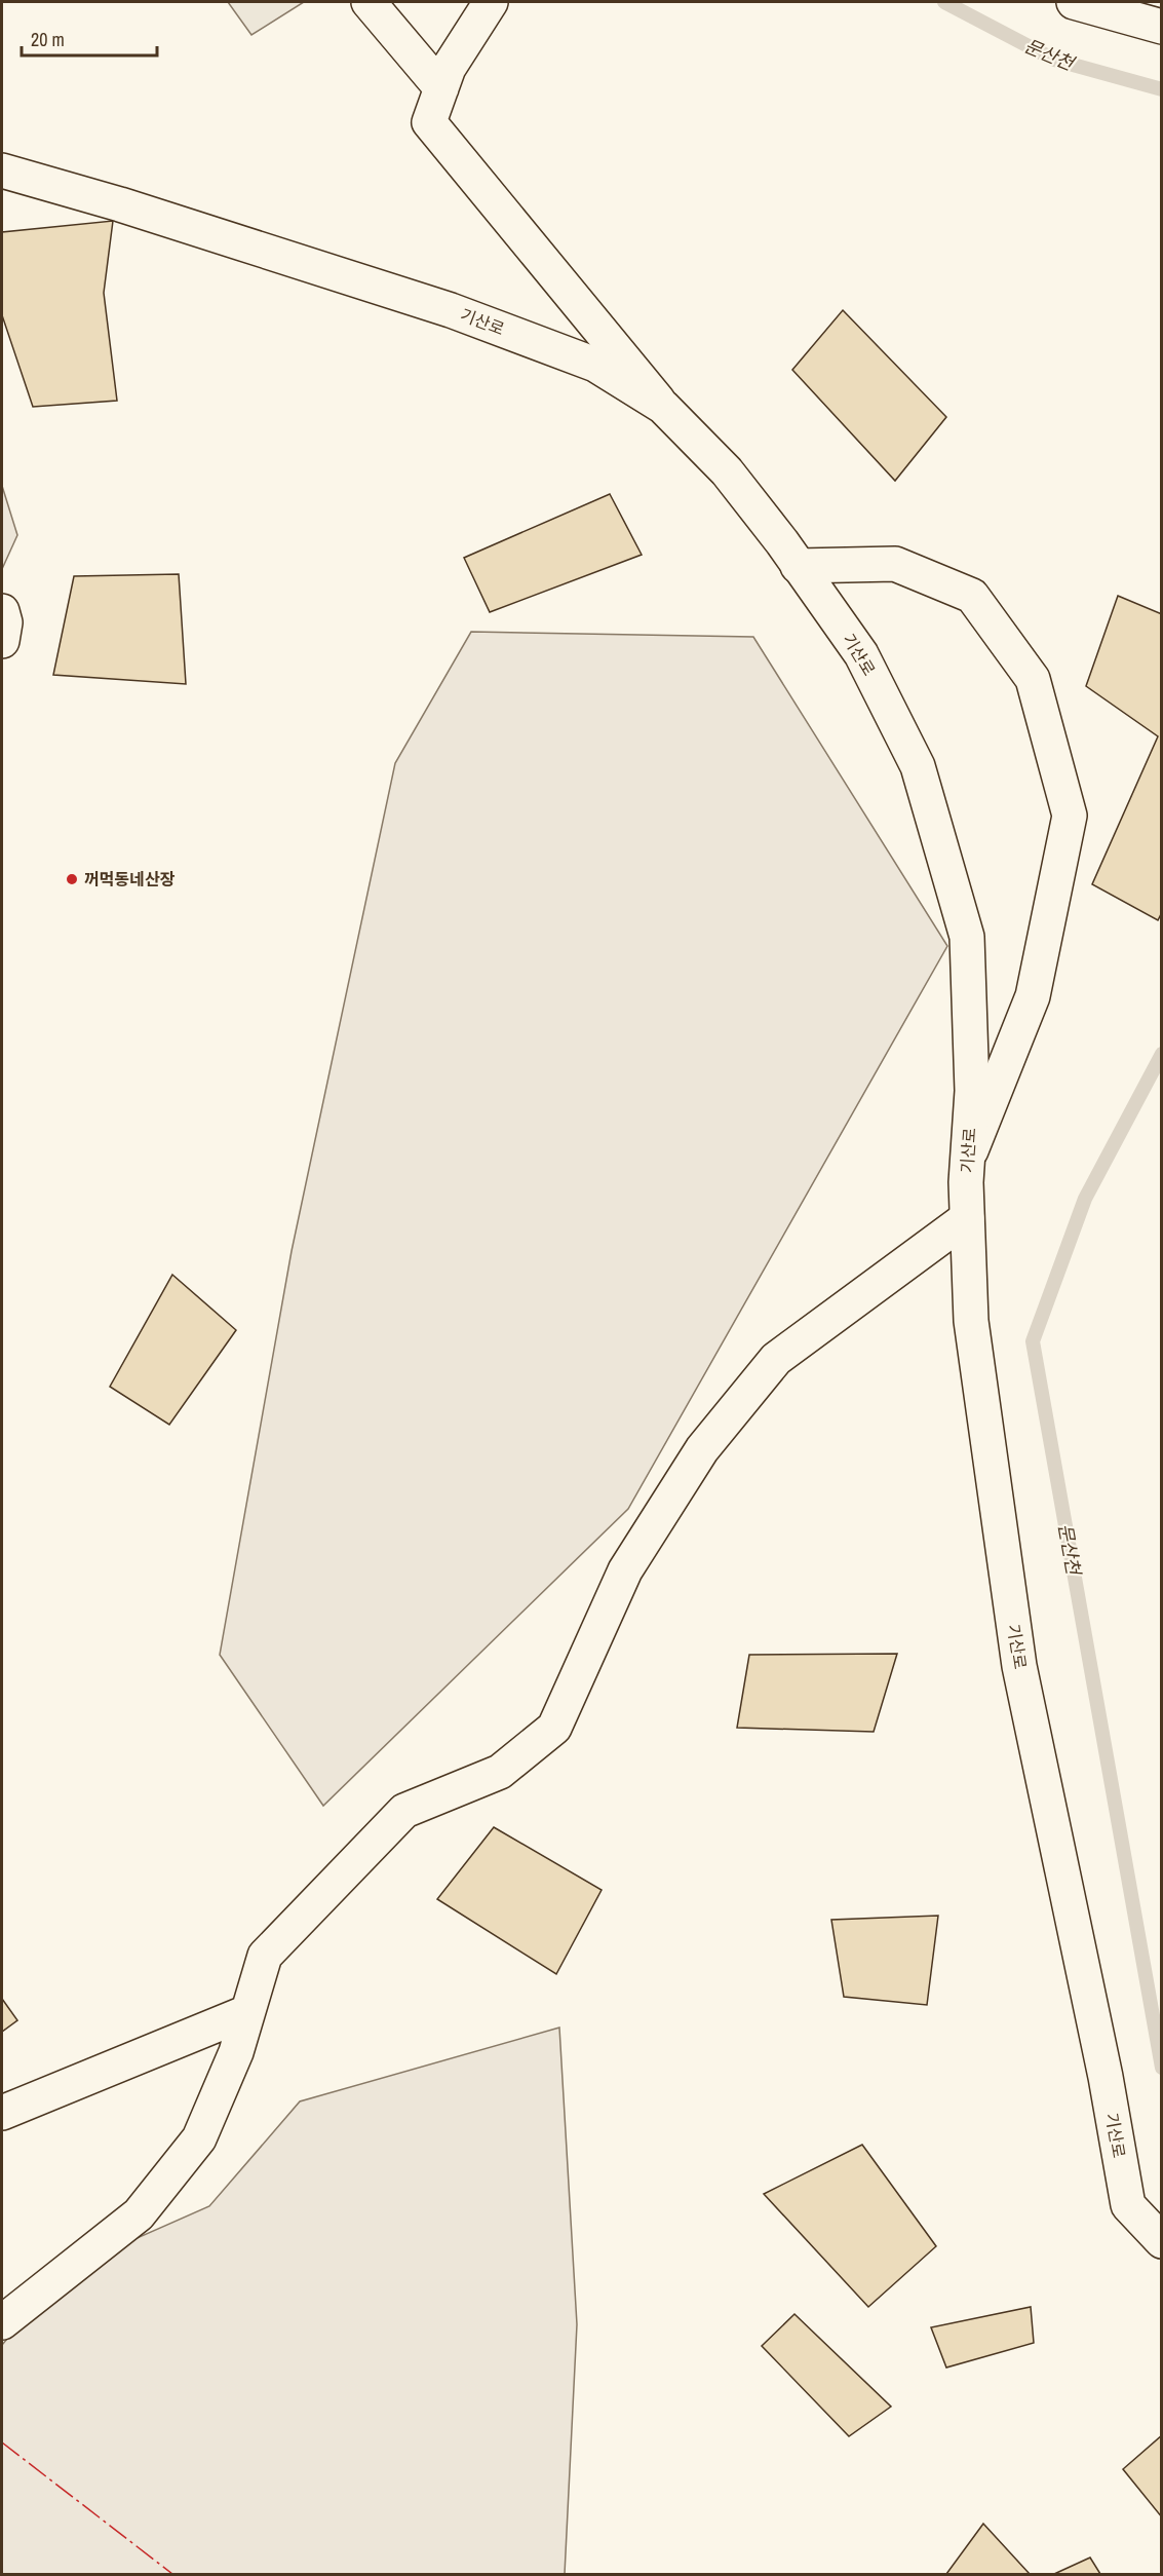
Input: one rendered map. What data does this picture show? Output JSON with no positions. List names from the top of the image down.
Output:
{
  "streets": {
    "main road": ["기산로"]
  },
  "water": ["문산천"],
  "places": ["꺼먹동네산장"],
  "scale_bar": "20 m"
}
